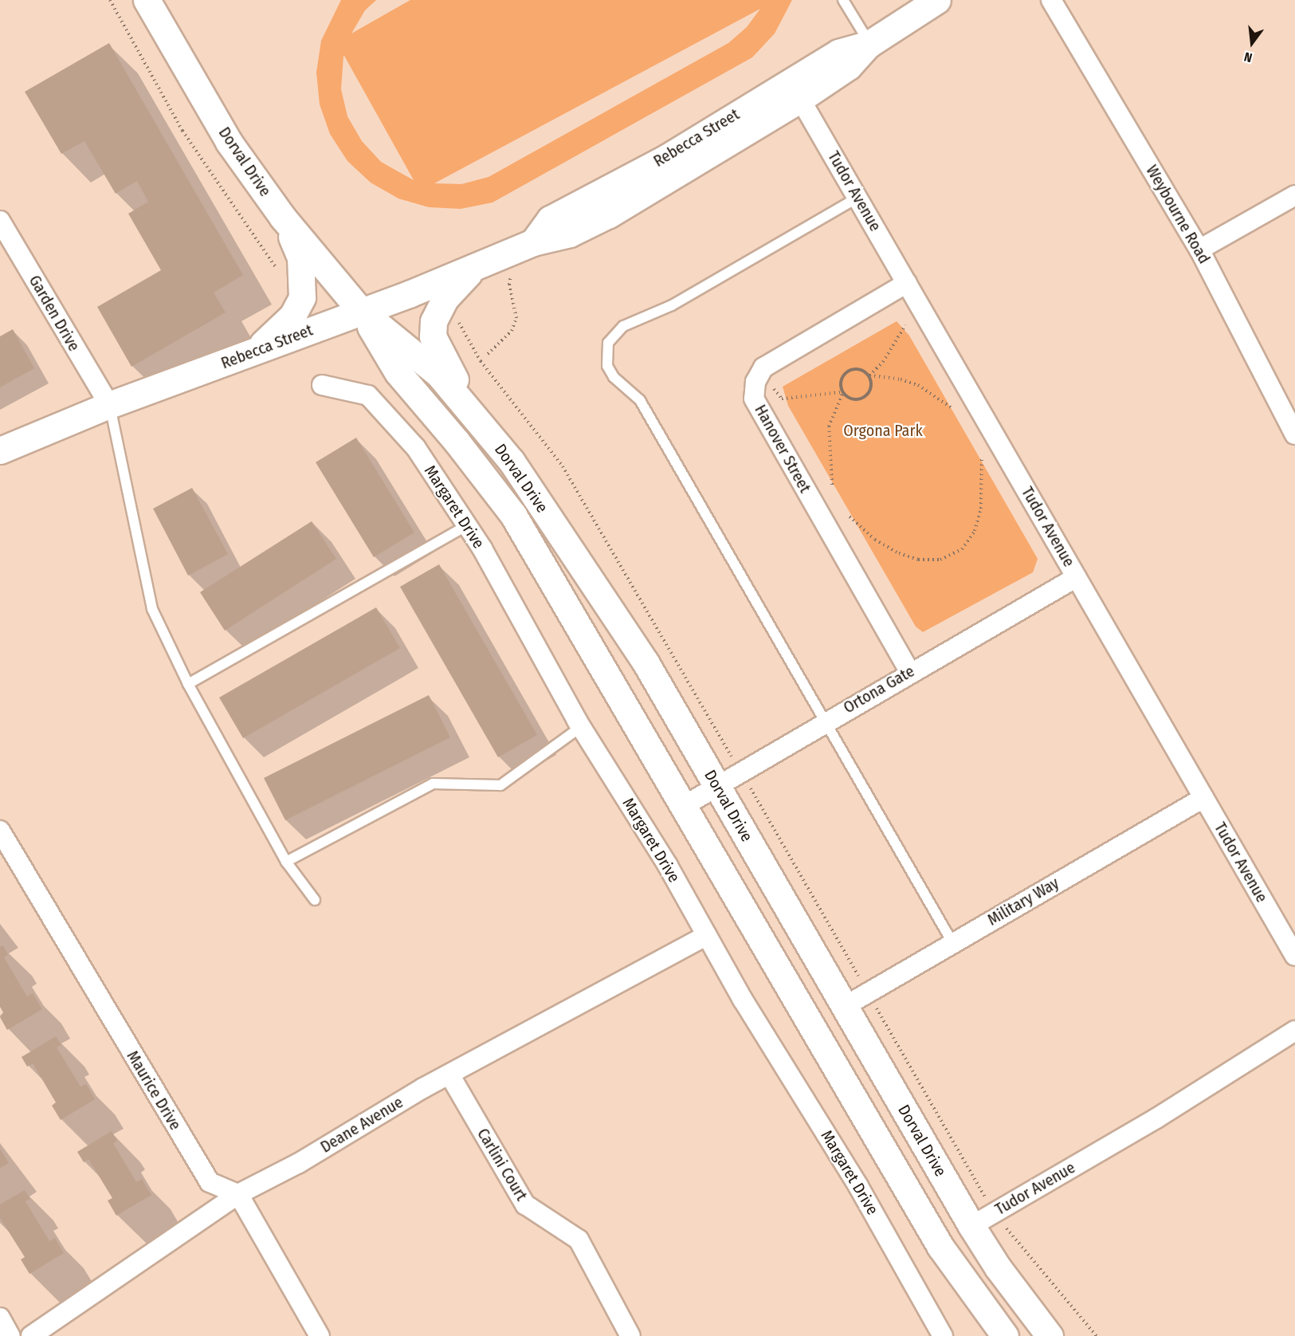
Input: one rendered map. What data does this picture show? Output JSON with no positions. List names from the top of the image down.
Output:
{
  "streets": {
    "main road": ["Rebecca Street", "Dorval Drive"],
    "street": [
      "Tudor Avenue",
      "Weybourne Road",
      "Garden Drive",
      "Hanover Street",
      "Margaret Drive",
      "Ortona Gate",
      "Military Way",
      "Maurice Drive",
      "Deane Avenue",
      "Carlini Court"
    ]
  },
  "crossings": [
    ["Rebecca Street", "Dorval Drive"],
    ["Rebecca Street", "Tudor Avenue"],
    ["Rebecca Street", "Garden Drive"],
    ["Dorval Drive", "Tudor Avenue"],
    ["Dorval Drive", "Ortona Gate"],
    ["Dorval Drive", "Military Way"],
    ["Tudor Avenue", "Hanover Street"],
    ["Tudor Avenue", "Ortona Gate"],
    ["Tudor Avenue", "Military Way"],
    ["Hanover Street", "Ortona Gate"],
    ["Margaret Drive", "Deane Avenue"],
    ["Maurice Drive", "Deane Avenue"],
    ["Deane Avenue", "Carlini Court"]
  ],
  "parks": ["Orgona Park"],
  "north": "bottom"
}
